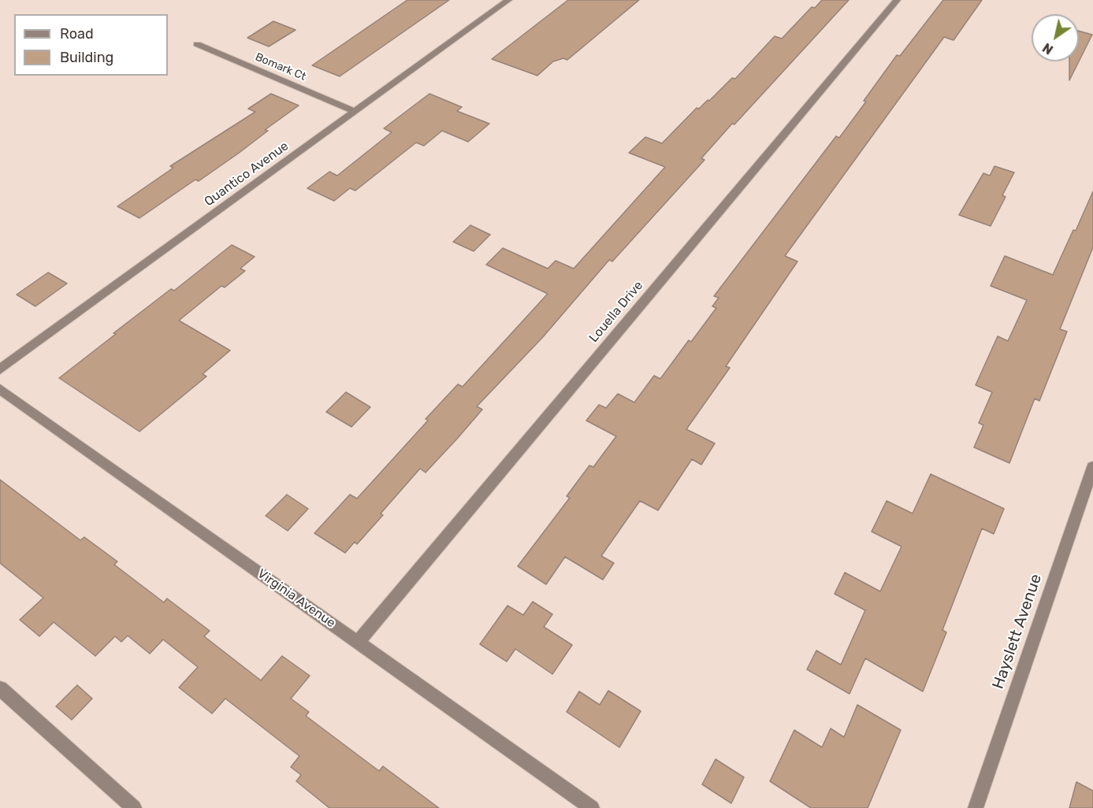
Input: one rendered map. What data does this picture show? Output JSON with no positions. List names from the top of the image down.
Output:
{
  "streets": {
    "street": [
      "Bomark Ct",
      "Quantico Avenue",
      "Louella Drive",
      "Virginia Avenue",
      "Hayslett Avenue"
    ]
  },
  "crossings": [
    ["Bomark Ct", "Quantico Avenue"],
    ["Louella Drive", "Virginia Avenue"]
  ],
  "legend": ["Road", "Building"],
  "north": "bottom left"
}
